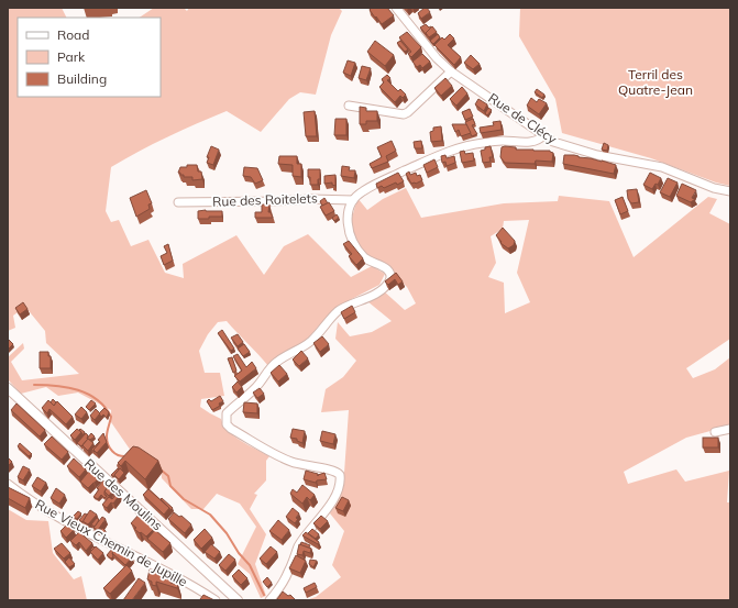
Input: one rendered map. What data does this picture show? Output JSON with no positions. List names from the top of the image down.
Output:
{
  "streets": {
    "street": [
      "Rue de Clécy",
      "Rue des Roitelets",
      "Rue des Moulins",
      "Rue Vieux Chemin de Jupille"
    ]
  },
  "parks": ["Terril des Quatre-Jean"],
  "legend": ["Road", "Park", "Building"]
}
